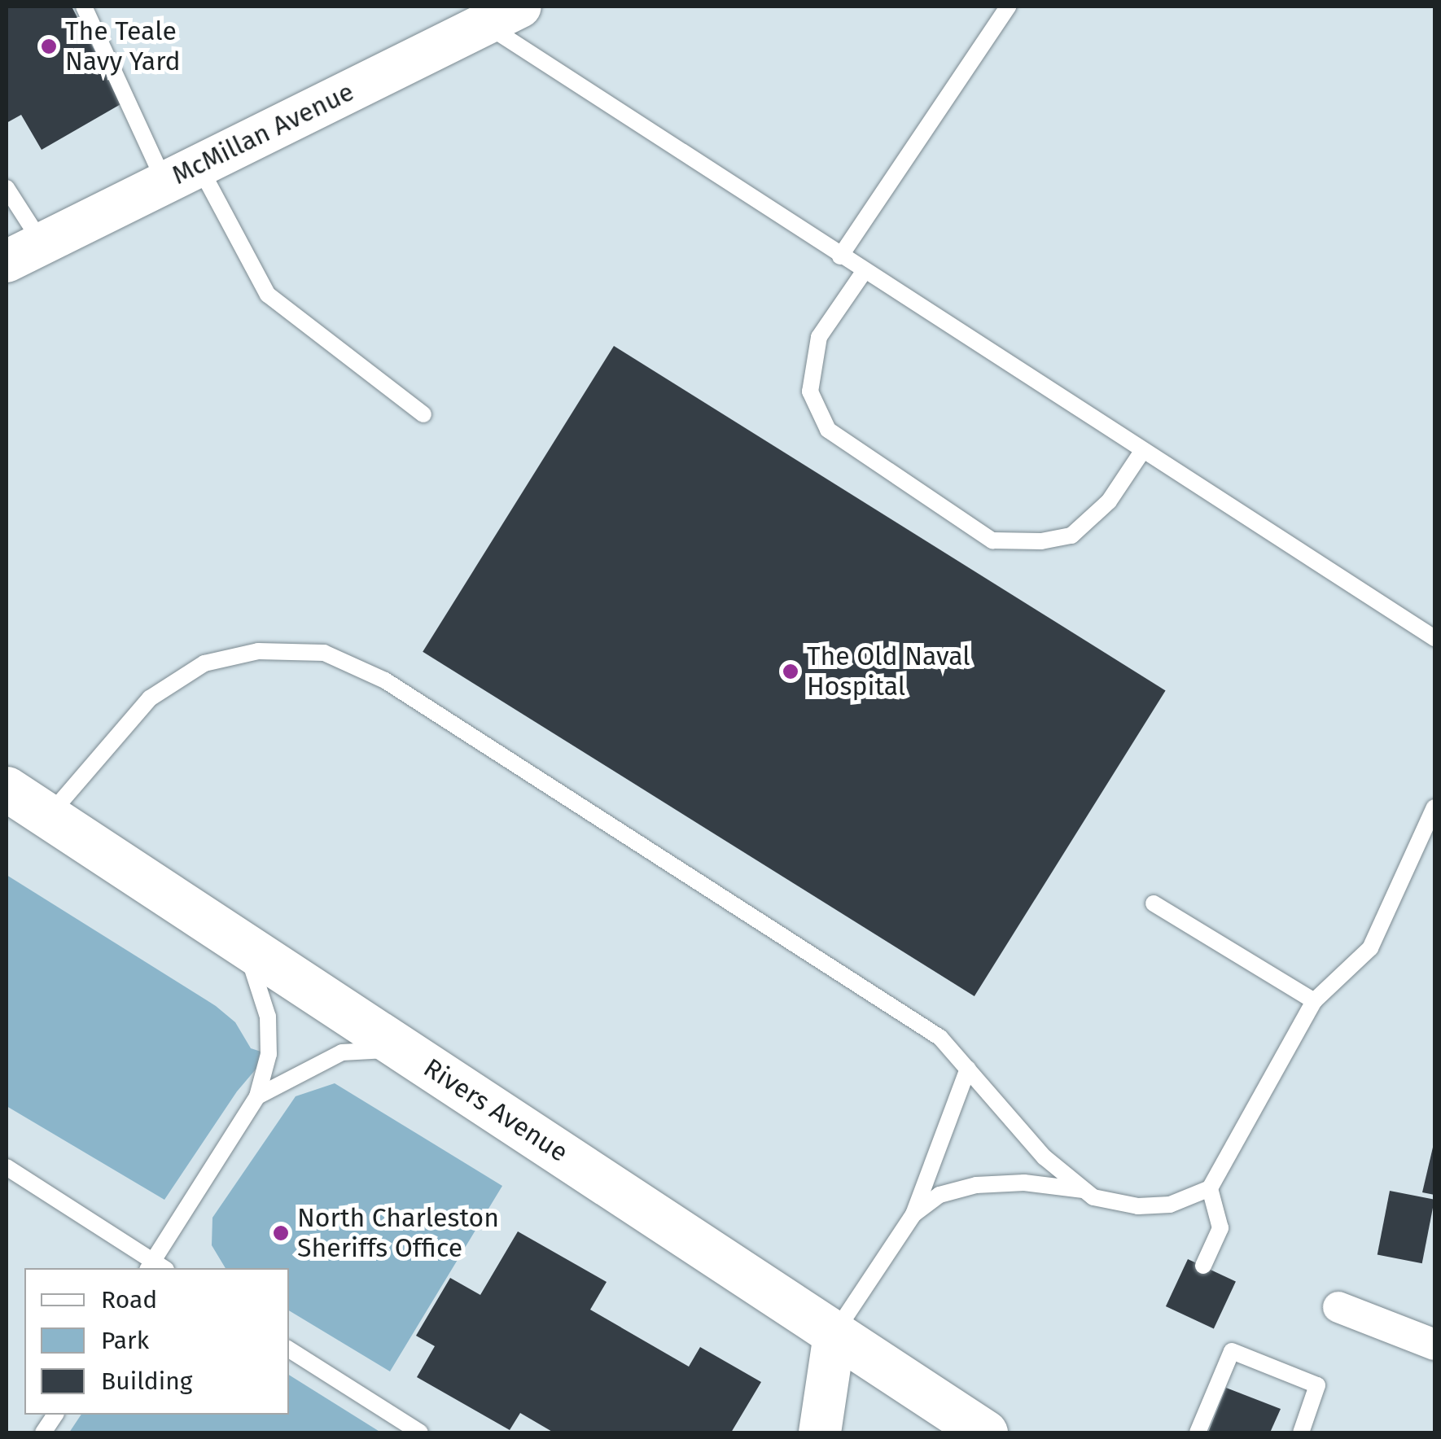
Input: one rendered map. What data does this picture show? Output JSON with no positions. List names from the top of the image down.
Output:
{
  "streets": {
    "main road": ["Rivers Avenue"],
    "street": ["McMillan Avenue"]
  },
  "places": ["The Teale Navy Yard", "The Old Naval Hospital", "North Charleston Sheriffs Office"],
  "legend": ["Road", "Park", "Building"]
}
